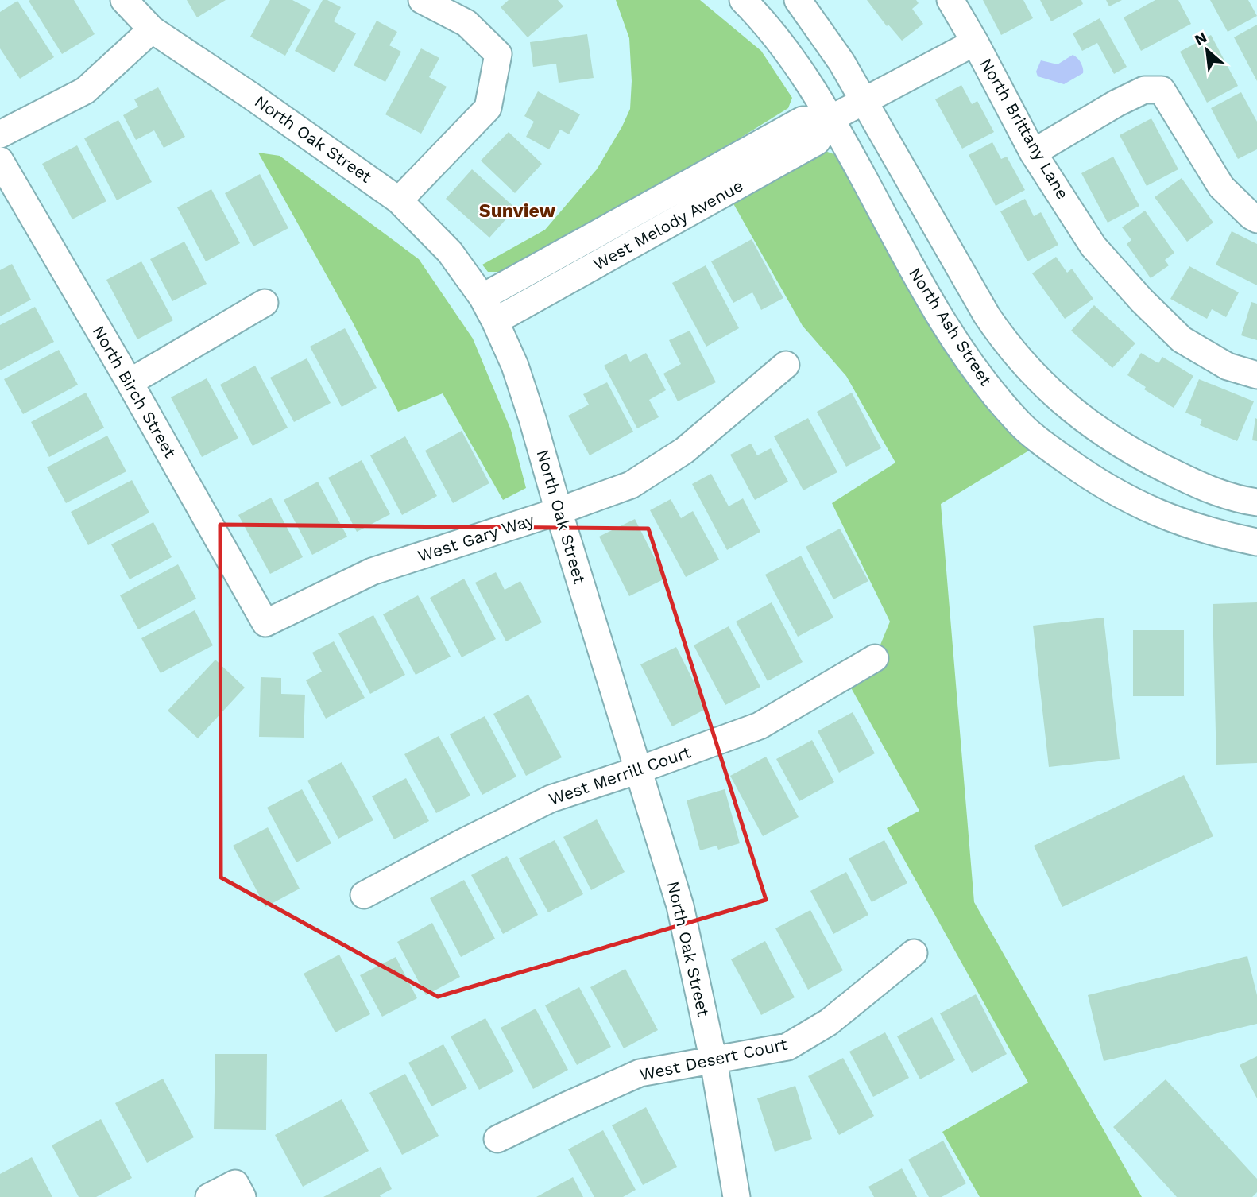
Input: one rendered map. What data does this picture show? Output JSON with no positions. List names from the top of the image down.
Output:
{
  "streets": {
    "street": [
      "North Brittany Lane",
      "North Oak Street",
      "West Melody Avenue",
      "North Ash Street",
      "North Birch Street",
      "West Gary Way",
      "West Merrill Court",
      "West Desert Court"
    ]
  },
  "crossings": [
    ["North Brittany Lane", "West Melody Avenue"],
    ["North Oak Street", "West Melody Avenue"],
    ["North Oak Street", "West Gary Way"],
    ["North Oak Street", "West Merrill Court"],
    ["North Oak Street", "West Desert Court"],
    ["West Melody Avenue", "North Ash Street"],
    ["North Birch Street", "West Gary Way"]
  ],
  "districts": ["Sunview"],
  "north": "top left"
}
